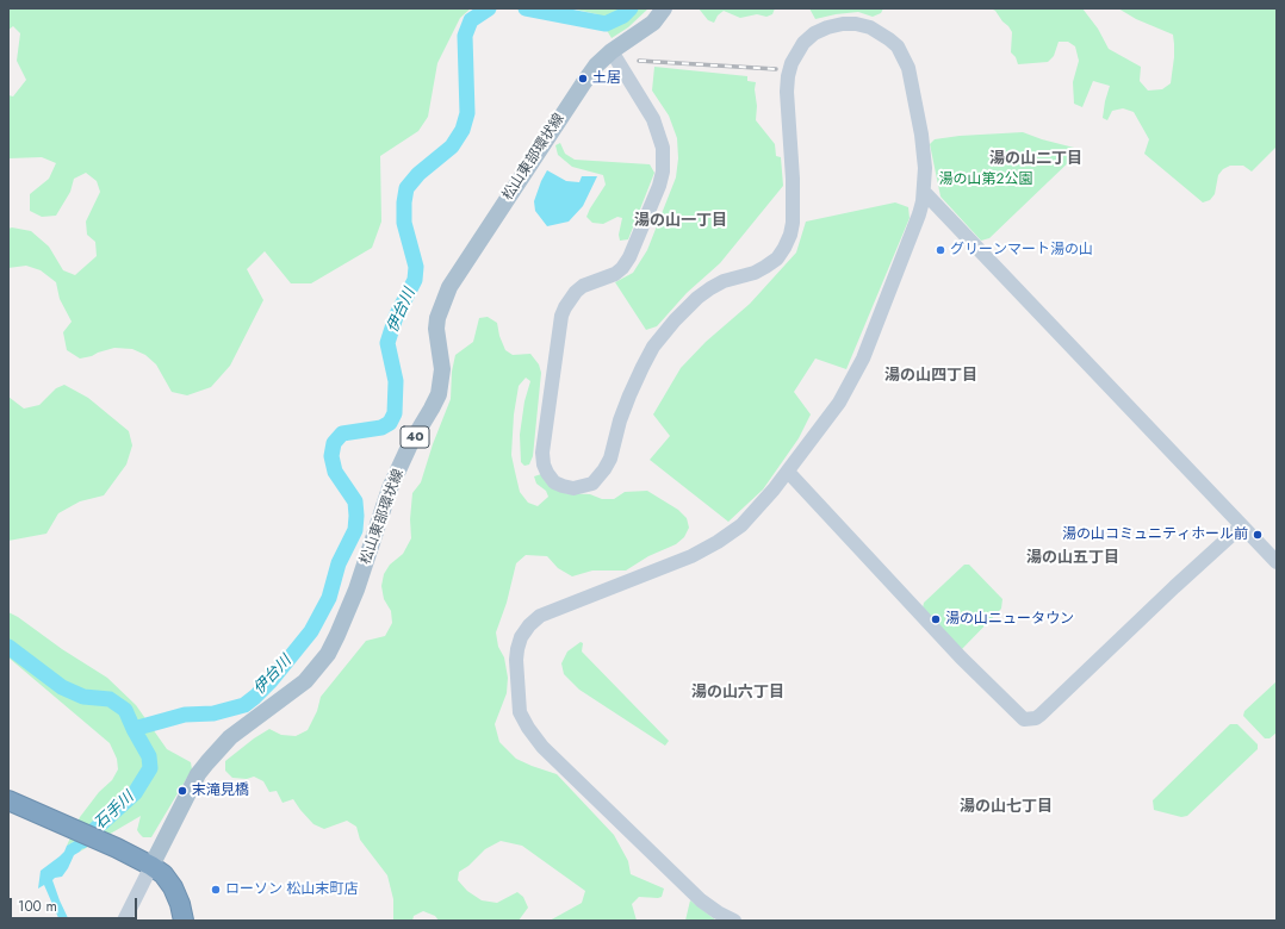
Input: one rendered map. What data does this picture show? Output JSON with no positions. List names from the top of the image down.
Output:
{
  "streets": {
    "main road": ["松山東部環状線", "40"]
  },
  "districts": [
    "湯の山二丁目",
    "湯の山一丁目",
    "湯の山四丁目",
    "湯の山五丁目",
    "湯の山六丁目",
    "湯の山七丁目"
  ],
  "water": ["伊台川", "石手川"],
  "parks": ["湯の山第２公園"],
  "places": [
    "土居",
    "グリーンマート湯の山",
    "湯の山コミュニティホール前",
    "湯の山ニュータウン",
    "末滝見橋",
    "ローソン 松山末町店"
  ],
  "scale_bar": "100 m"
}
